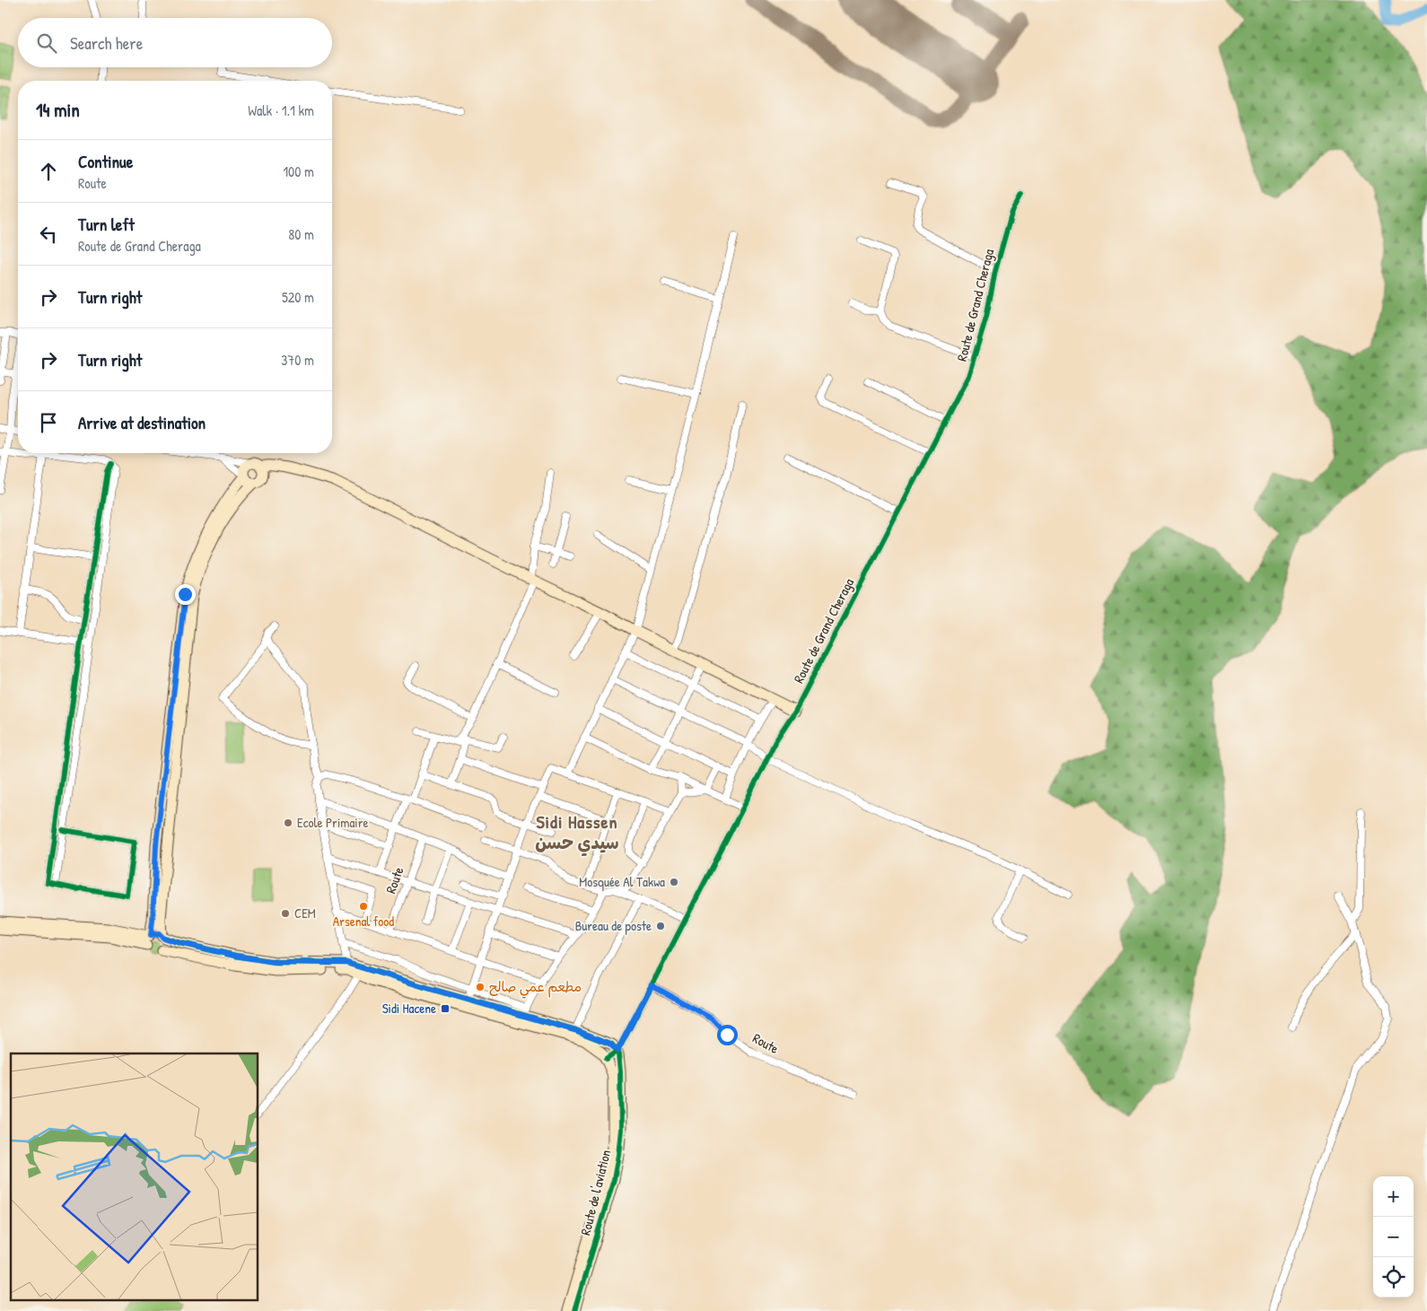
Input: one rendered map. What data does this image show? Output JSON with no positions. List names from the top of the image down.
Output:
{
  "streets": {
    "street": ["Route de Grand Cheraga", "Route", "Route de l'aviation"]
  },
  "crossings": [
    ["Route de Grand Cheraga", "Route"],
    ["Route de Grand Cheraga", "Route de l'aviation"]
  ],
  "districts": ["Sidi Hassen سيدي حسن"],
  "places": {
    "other": [
      "Ecole Primaire",
      "Mosquée Al Takwa",
      "Arsenal food",
      "CEM",
      "Bureau de poste",
      "مطعم عمي صالح"
    ],
    "transit": ["Sidi Hacene"]
  },
  "page": {
    "search": "Search here",
    "heading": ["14 min", "Walk · 1.1 km"],
    "list": [
      ["Continue", "Route", "100 m"],
      ["Turn left", "Route de Grand Cheraga", "80 m"],
      ["Turn right", "520 m"],
      ["Turn right", "370 m"],
      "Arrive at destination"
    ],
    "map_buttons": ["+", "−"]
  }
}
